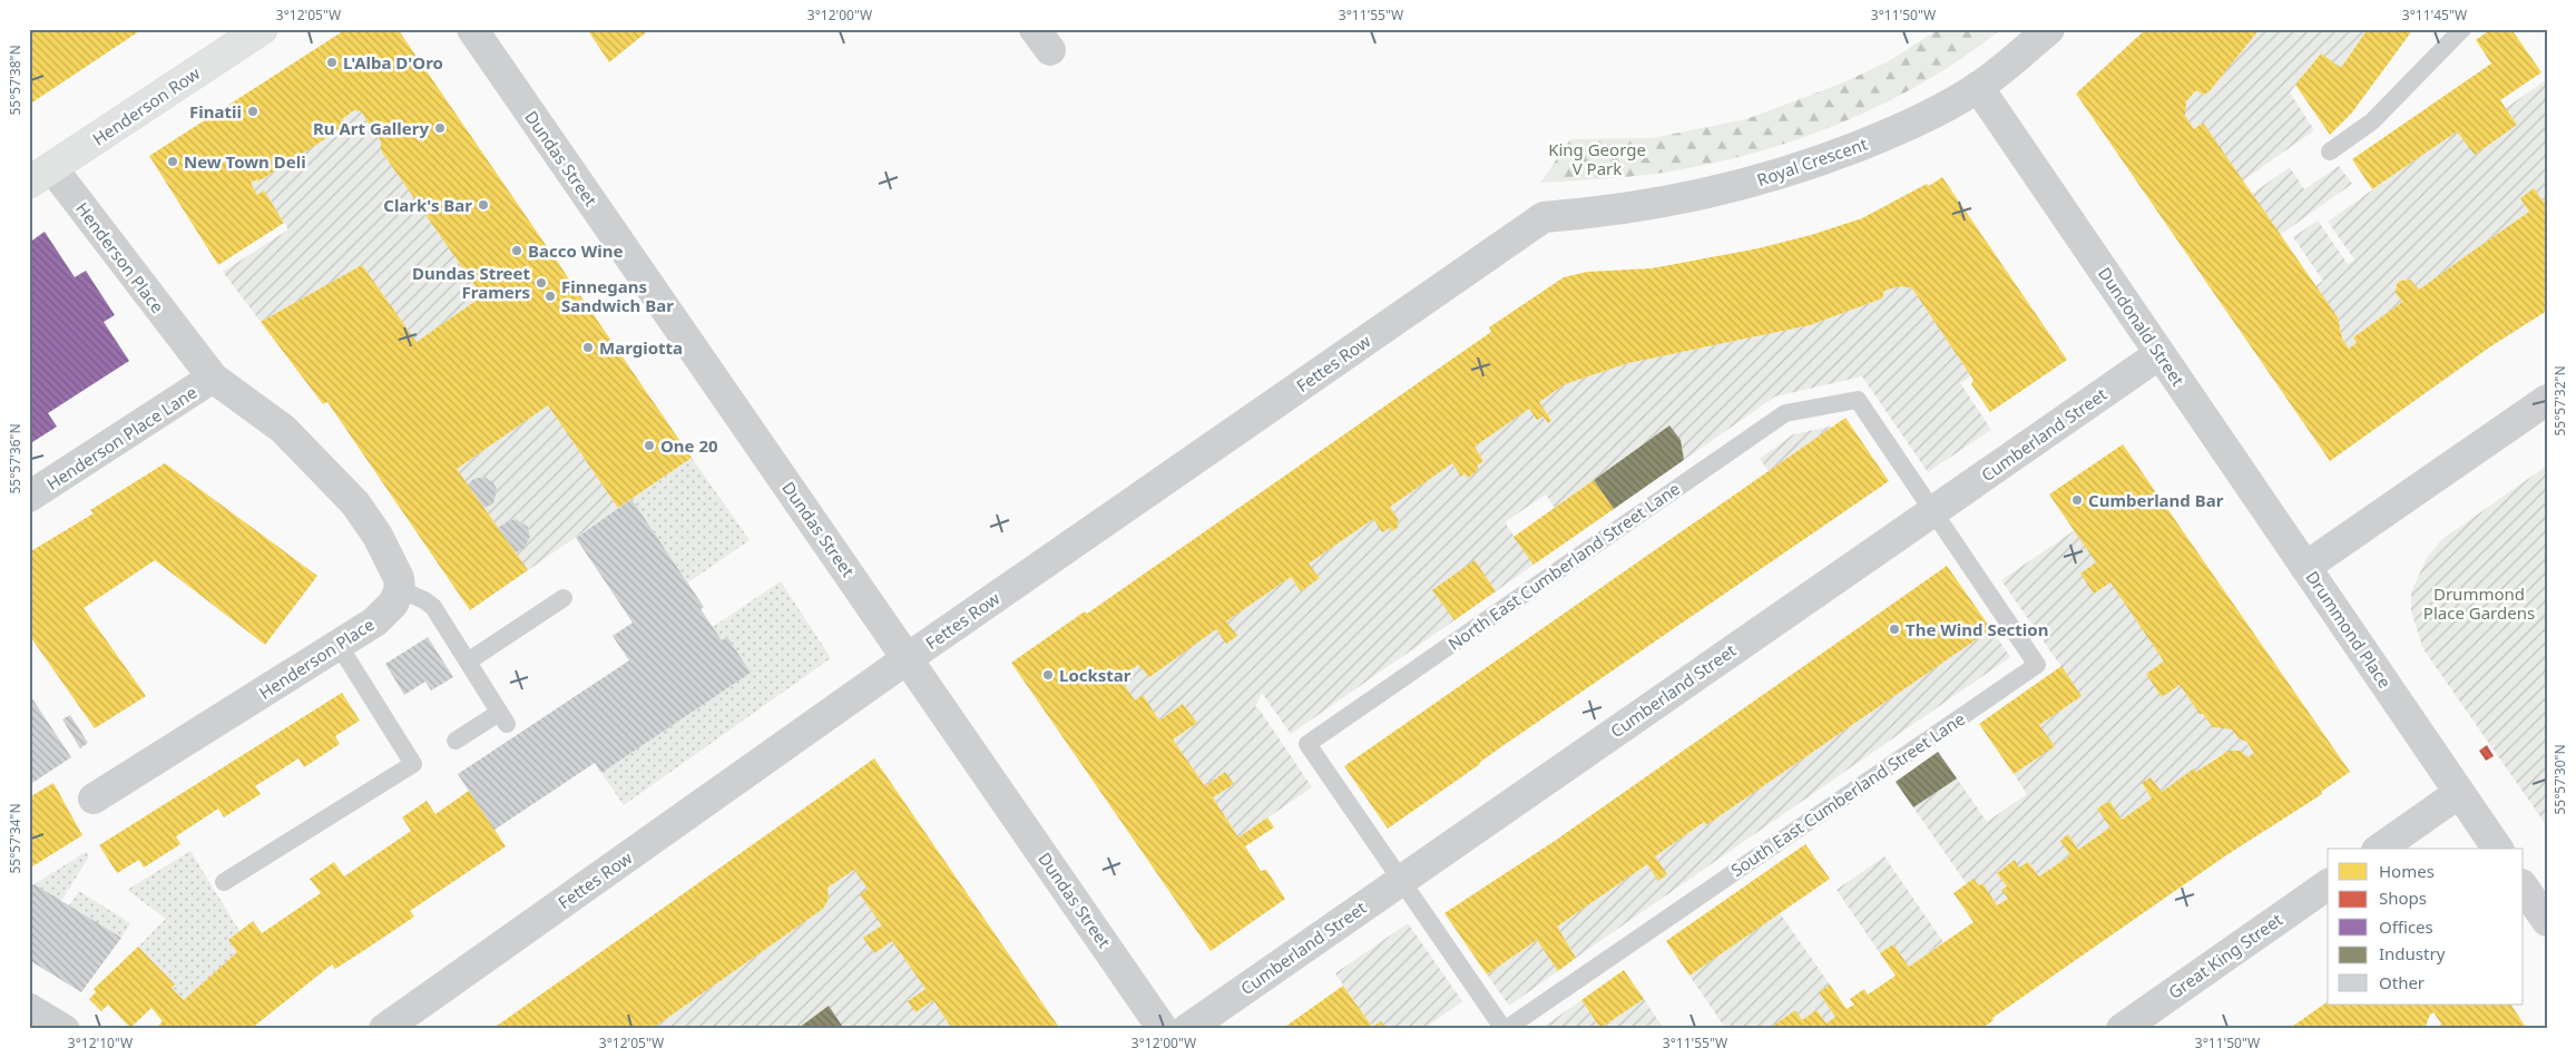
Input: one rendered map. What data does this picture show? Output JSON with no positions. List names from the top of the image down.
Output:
{
  "streets": {
    "main road": ["Henderson Row"],
    "street": [
      "Dundas Street",
      "Royal Crescent",
      "Henderson Place",
      "Dundonald Street",
      "Fettes Row",
      "Cumberland Street",
      "Henderson Place Lane",
      "Drummond Place",
      "Great King Street"
    ],
    "lane": ["North East Cumberland Street Lane", "South East Cumberland Street Lane"]
  },
  "crossings": [
    ["Henderson Row", "Henderson Place"],
    ["Dundas Street", "Fettes Row"],
    ["Royal Crescent", "Dundonald Street"],
    ["Royal Crescent", "Fettes Row"],
    ["Henderson Place", "Henderson Place Lane"],
    ["Dundonald Street", "Cumberland Street"],
    ["Dundonald Street", "Drummond Place"],
    ["Cumberland Street", "North East Cumberland Street Lane"],
    ["Cumberland Street", "South East Cumberland Street Lane"],
    ["North East Cumberland Street Lane", "South East Cumberland Street Lane"]
  ],
  "parks": ["King George V Park", "Drummond Place Gardens"],
  "places": [
    "L'Alba D'Oro",
    "Finatii",
    "Ru Art Gallery",
    "New Town Deli",
    "Clark's Bar",
    "Bacco Wine",
    "Dundas Street Framers",
    "Finnegans Sandwich Bar",
    "Margiotta",
    "One 20",
    "Cumberland Bar",
    "The Wind Section",
    "Lockstar"
  ],
  "legend": [
    "Homes",
    "Shops",
    "Offices",
    "Industry",
    "Other"
  ],
  "coordinates": [
    "3°12'05\"W",
    "3°12'00\"W",
    "3°11'55\"W",
    "3°11'50\"W",
    "3°11'45\"W",
    "55°57'38\"N",
    "55°57'32\"N",
    "55°57'36\"N",
    "55°57'30\"N",
    "55°57'34\"N",
    "3°12'10\"W"
  ]
}
